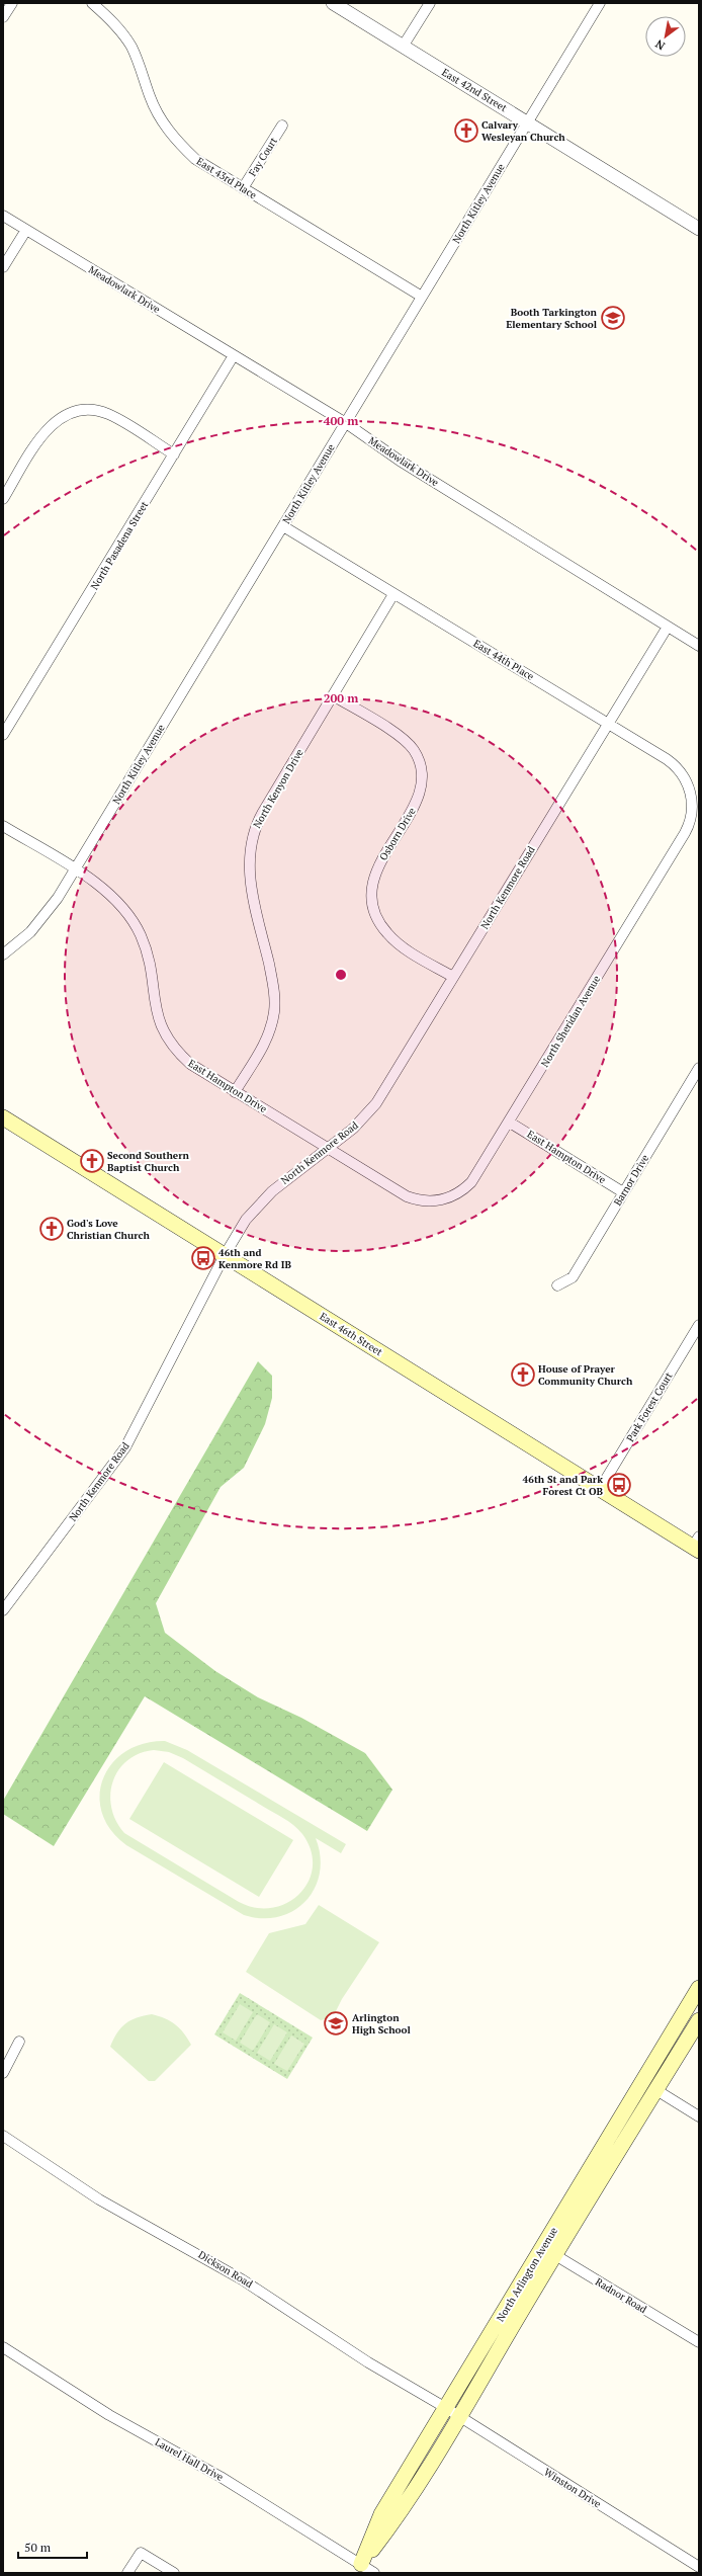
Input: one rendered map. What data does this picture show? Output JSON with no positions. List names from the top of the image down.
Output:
{
  "streets": {
    "main road": ["East 46th Street", "North Arlington Avenue"],
    "street": [
      "East 42nd Street",
      "Fay Court",
      "East 43rd Place",
      "North Kitley Avenue",
      "Meadowlark Drive",
      "North Pasadena Street",
      "East 44th Place",
      "North Kenyon Drive",
      "Osborn Drive",
      "North Kenmore Road",
      "North Sheridan Avenue",
      "East Hampton Drive",
      "Barnor Drive",
      "Park Forest Court",
      "Dickson Road",
      "Radnor Road",
      "Laurel Hall Drive",
      "Winston Drive"
    ]
  },
  "crossings": [
    ["East 42nd Street", "North Kitley Avenue"],
    ["Fay Court", "East 43rd Place"],
    ["East 43rd Place", "North Kitley Avenue"],
    ["North Kitley Avenue", "Meadowlark Drive"],
    ["North Kitley Avenue", "East 44th Place"],
    ["North Kitley Avenue", "East Hampton Drive"],
    ["Meadowlark Drive", "North Pasadena Street"],
    ["Meadowlark Drive", "North Kenmore Road"],
    ["East 44th Place", "North Kenyon Drive"],
    ["East 44th Place", "North Kenmore Road"],
    ["East 44th Place", "North Sheridan Avenue"],
    ["North Kenyon Drive", "Osborn Drive"],
    ["North Kenyon Drive", "East Hampton Drive"],
    ["Osborn Drive", "North Kenmore Road"],
    ["North Kenmore Road", "East Hampton Drive"],
    ["North Kenmore Road", "East 46th Street"],
    ["North Sheridan Avenue", "East Hampton Drive"],
    ["East Hampton Drive", "Barnor Drive"],
    ["East 46th Street", "Park Forest Court"],
    ["Dickson Road", "North Arlington Avenue"],
    ["Dickson Road", "Winston Drive"],
    ["North Arlington Avenue", "Radnor Road"],
    ["North Arlington Avenue", "Laurel Hall Drive"],
    ["North Arlington Avenue", "Winston Drive"]
  ],
  "places": {
    "church": [
      "Calvary Wesleyan Church",
      "Second Southern Baptist Church",
      "God's Love Christian Church",
      "House of Prayer Community Church"
    ],
    "school or university": ["Booth Tarkington Elementary School", "Arlington High School"],
    "bus stop": ["46th and Kenmore Rd IB", "46th St and Park Forest Ct OB"]
  },
  "scale_bar": "50 m",
  "north": "bottom left",
  "rings": ["400 m", "200 m"]
}
